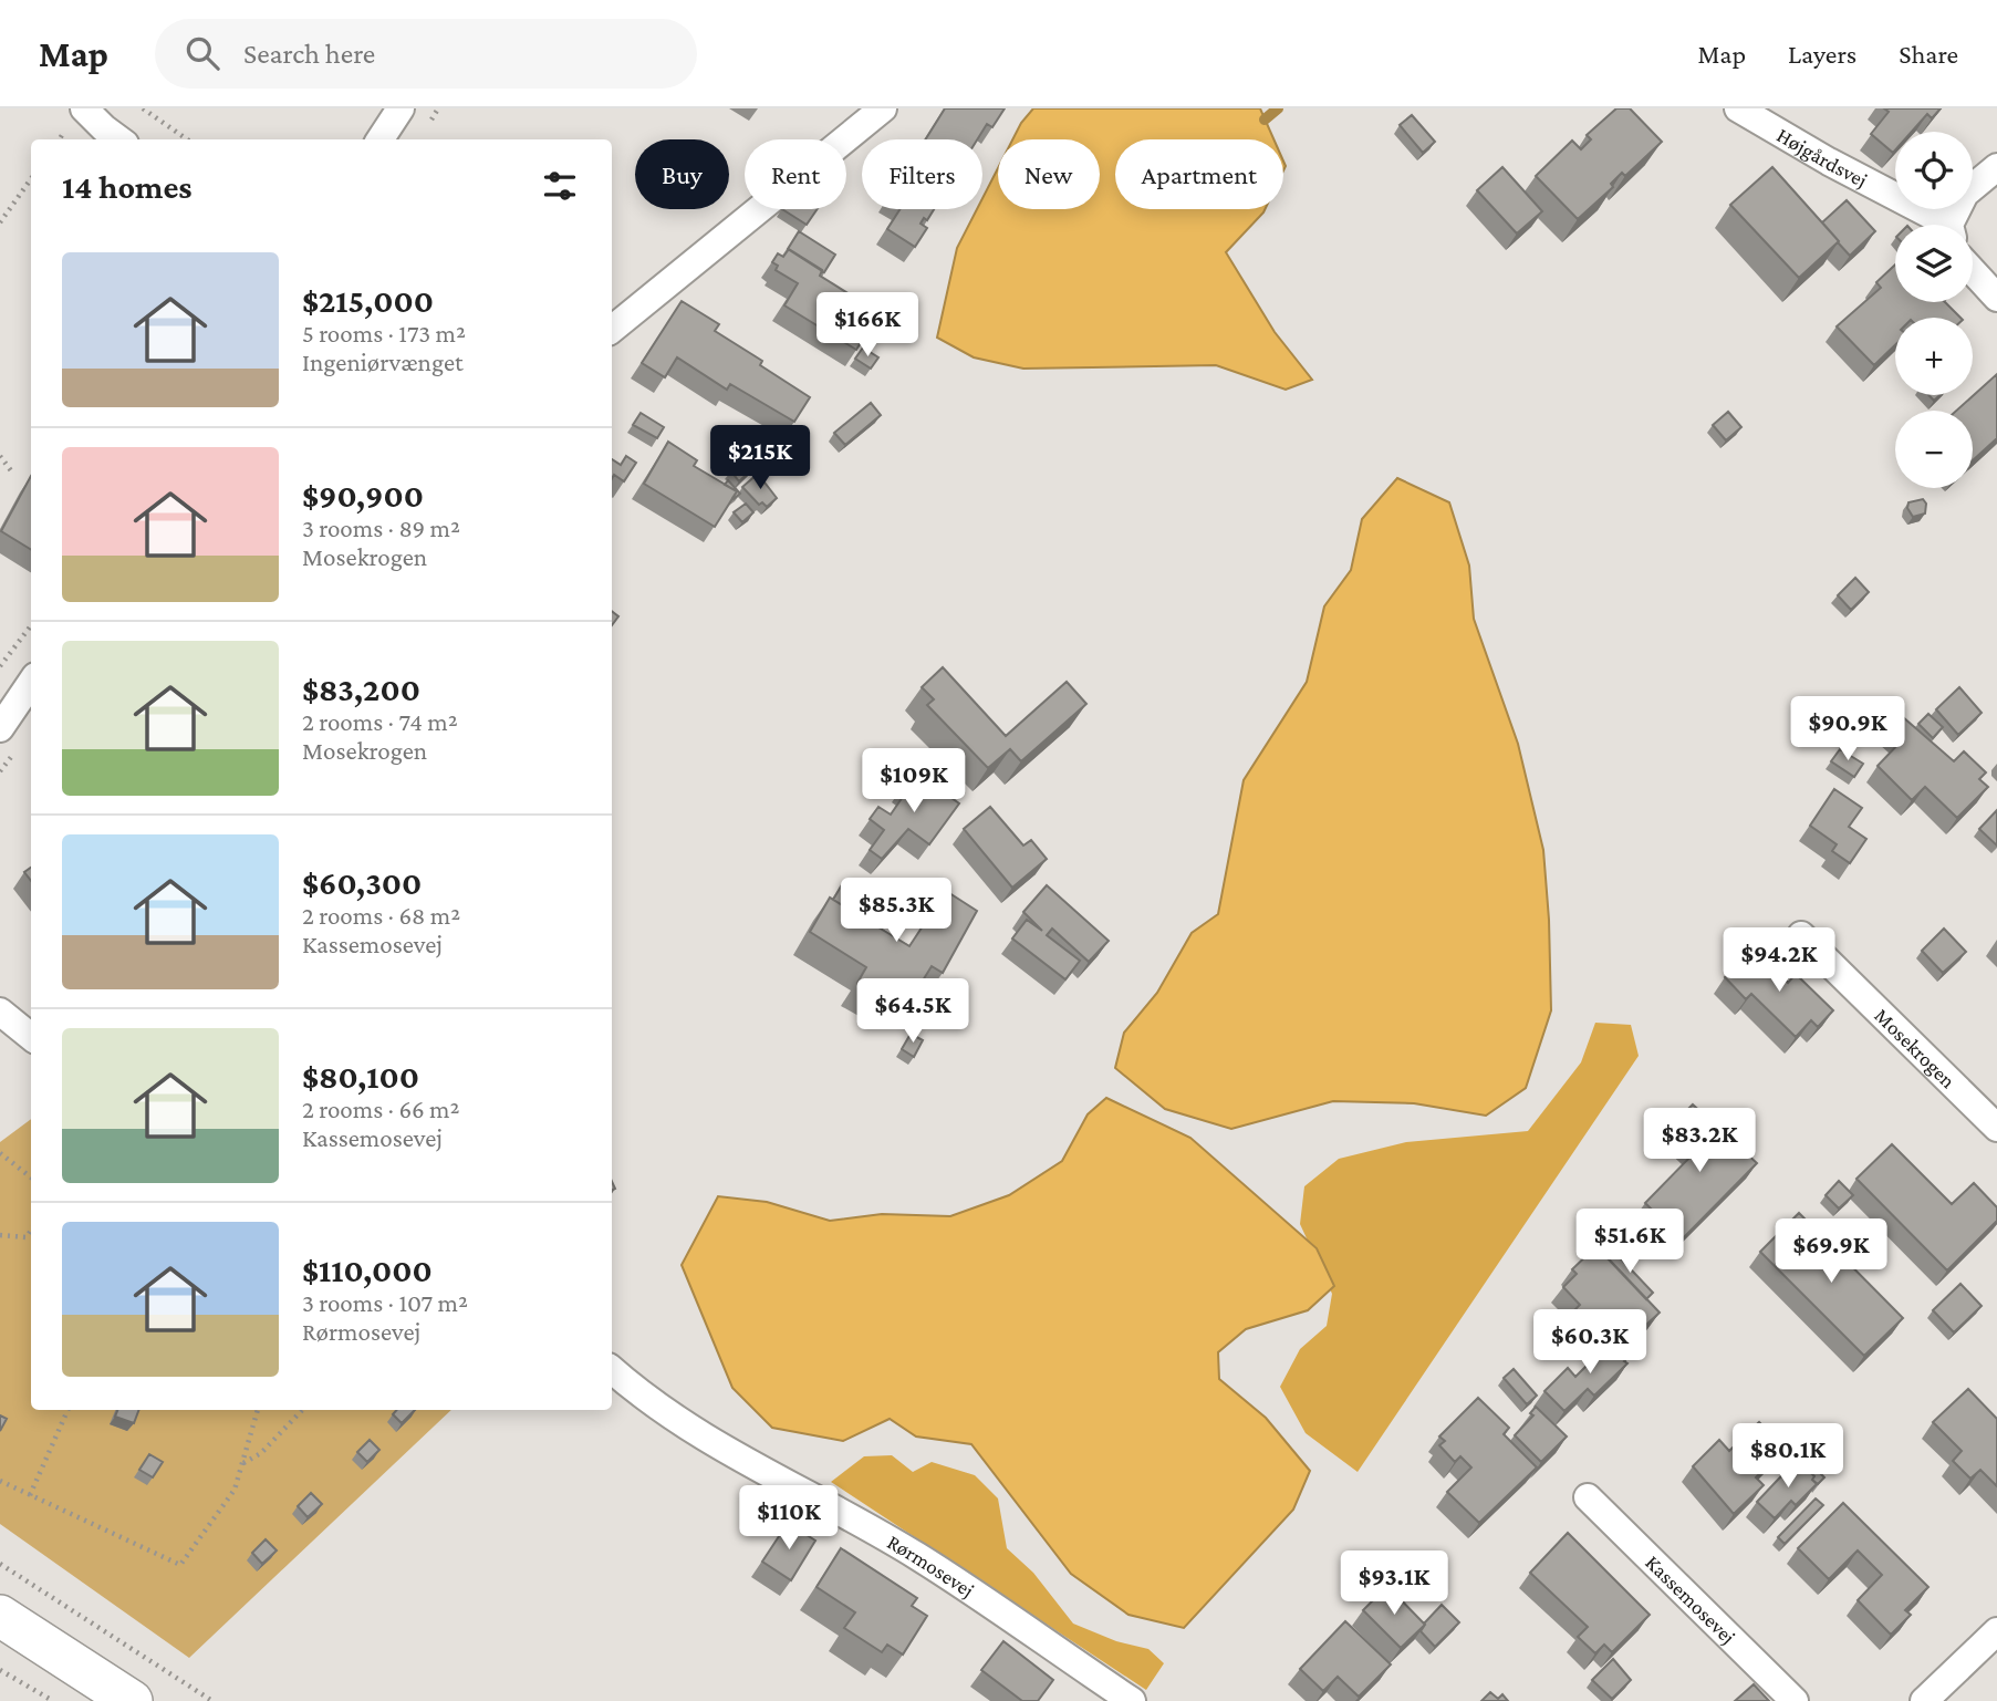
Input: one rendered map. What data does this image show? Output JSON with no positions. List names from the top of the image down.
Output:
{
  "streets": {
    "street": [
      "Højgårdsvej",
      "Mosekrogen",
      "Rørmosevej",
      "Kassemosevej"
    ]
  },
  "page": {
    "header": "Map",
    "search": "Search here",
    "nav": ["Map", "Layers", "Share"],
    "map_buttons": ["+", "−"],
    "chip": [
      "Buy",
      "Rent",
      "Filters",
      "New",
      "Apartment"
    ],
    "heading": "14 homes",
    "list": [
      {
        "name": "$215,000",
        "note": "5 rooms · 173 m² · Ingeniørvænget"
      },
      {
        "name": "$90,900",
        "note": "3 rooms · 89 m² · Mosekrogen"
      },
      {
        "name": "$83,200",
        "note": "2 rooms · 74 m² · Mosekrogen"
      },
      {
        "name": "$60,300",
        "note": "2 rooms · 68 m² · Kassemosevej"
      },
      {
        "name": "$80,100",
        "note": "2 rooms · 66 m² · Kassemosevej"
      },
      {
        "name": "$110,000",
        "note": "3 rooms · 107 m² · Rørmosevej"
      }
    ],
    "price": [
      "$166K",
      "$215K",
      "$90.9K",
      "$109K",
      "$85.3K",
      "$94.2K",
      "$64.5K",
      "$83.2K",
      "$51.6K",
      "$69.9K",
      "$60.3K",
      "$80.1K",
      "$110K",
      "$93.1K"
    ]
  }
}
